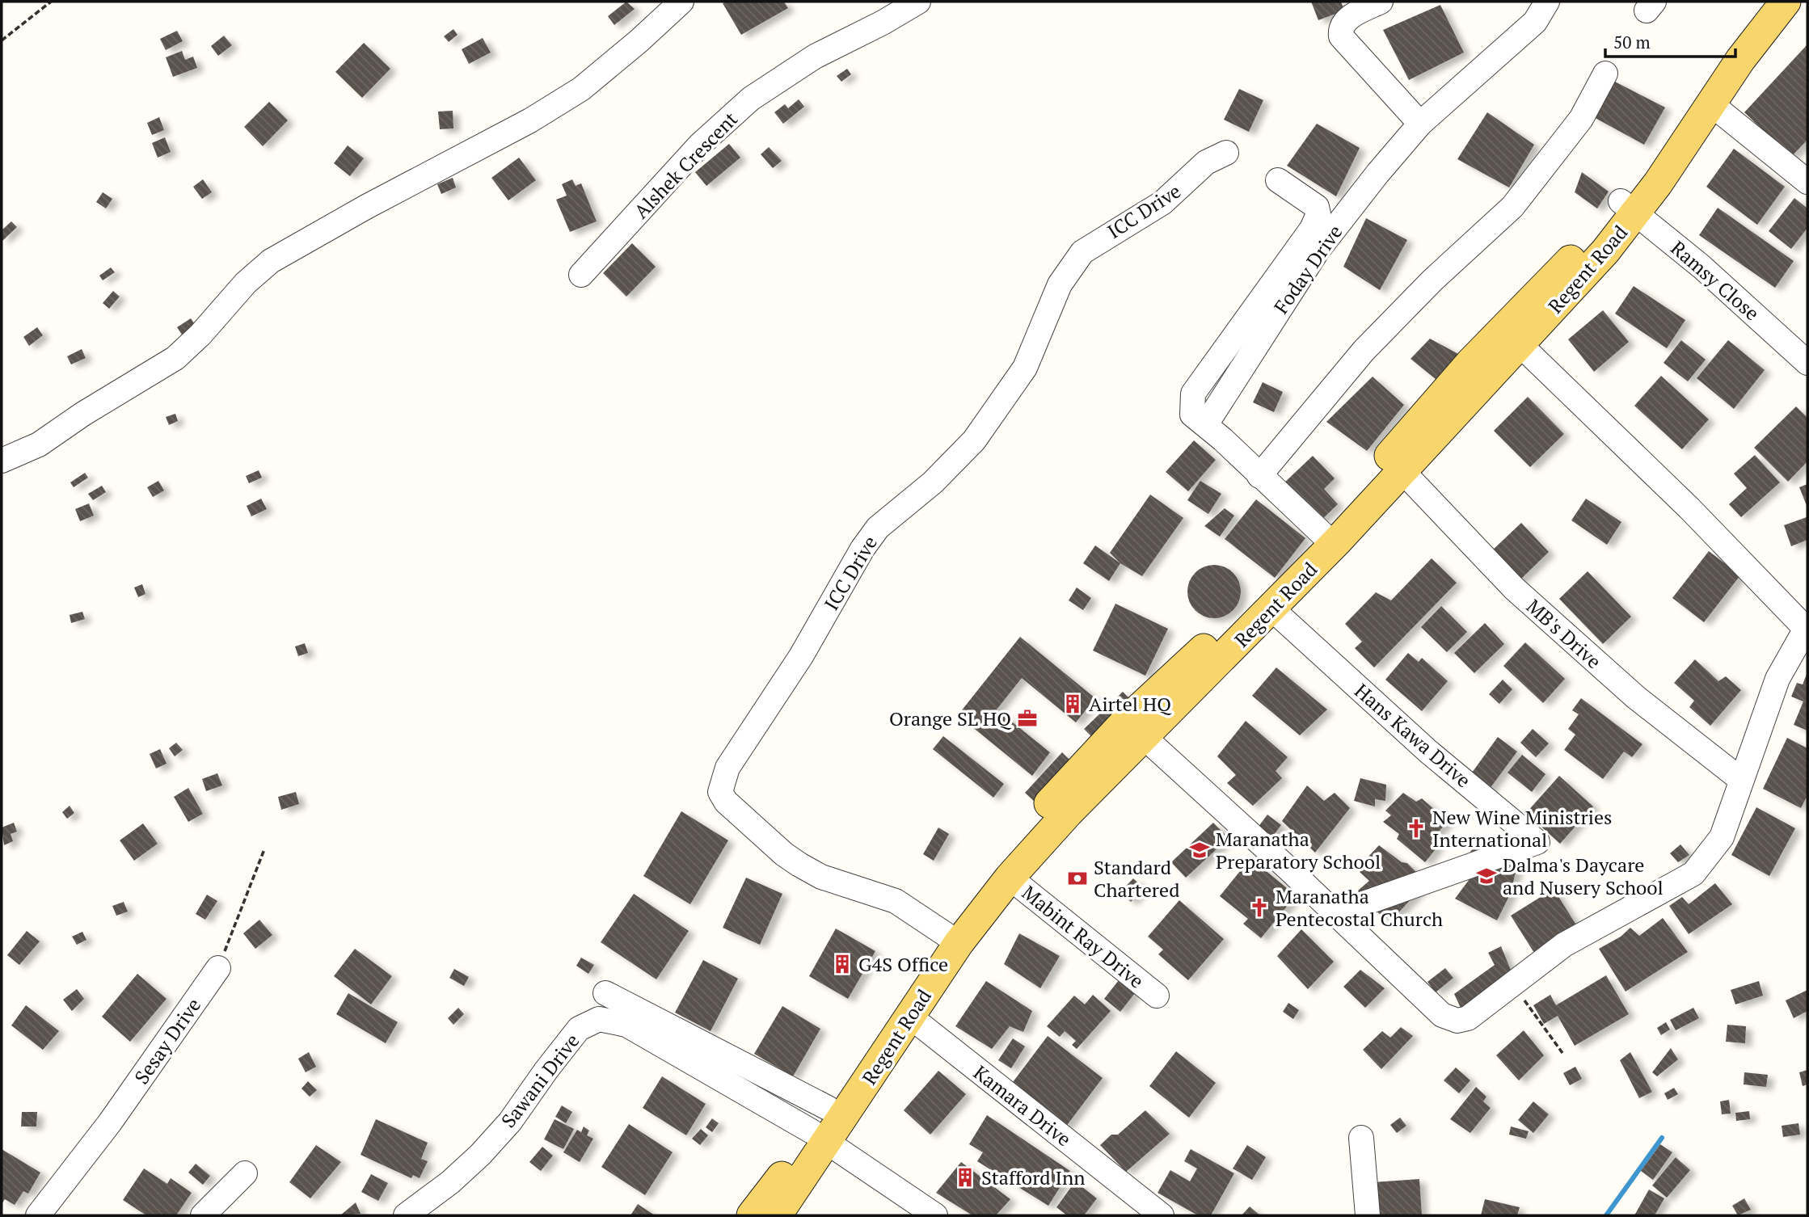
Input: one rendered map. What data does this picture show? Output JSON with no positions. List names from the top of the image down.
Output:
{
  "streets": {
    "main road": ["Regent Road"],
    "street": [
      "Alshek Crescent",
      "ICC Drive",
      "Foday Drive",
      "Ramsy Close",
      "MB's Drive",
      "Hans Kawa Drive",
      "Mabint Ray Drive",
      "Sesay Drive",
      "Sawani Drive",
      "Kamara Drive"
    ]
  },
  "crossings": [
    ["ICC Drive", "Regent Road"],
    ["Regent Road", "Ramsy Close"],
    ["Regent Road", "MB's Drive"],
    ["Regent Road", "Hans Kawa Drive"],
    ["Regent Road", "Mabint Ray Drive"],
    ["Regent Road", "Sawani Drive"],
    ["Regent Road", "Kamara Drive"]
  ],
  "places": {
    "building": ["Airtel HQ", "G4S Office", "Stafford Inn"],
    "office": ["Orange SL HQ"],
    "church": ["New Wine Ministries International", "Maranatha Pentecostal Church"],
    "school or university": ["Maranatha Preparatory School", "Dalma's Daycare and Nusery School"],
    "bank": ["Standard Chartered"]
  },
  "scale_bar": "50 m"
}
